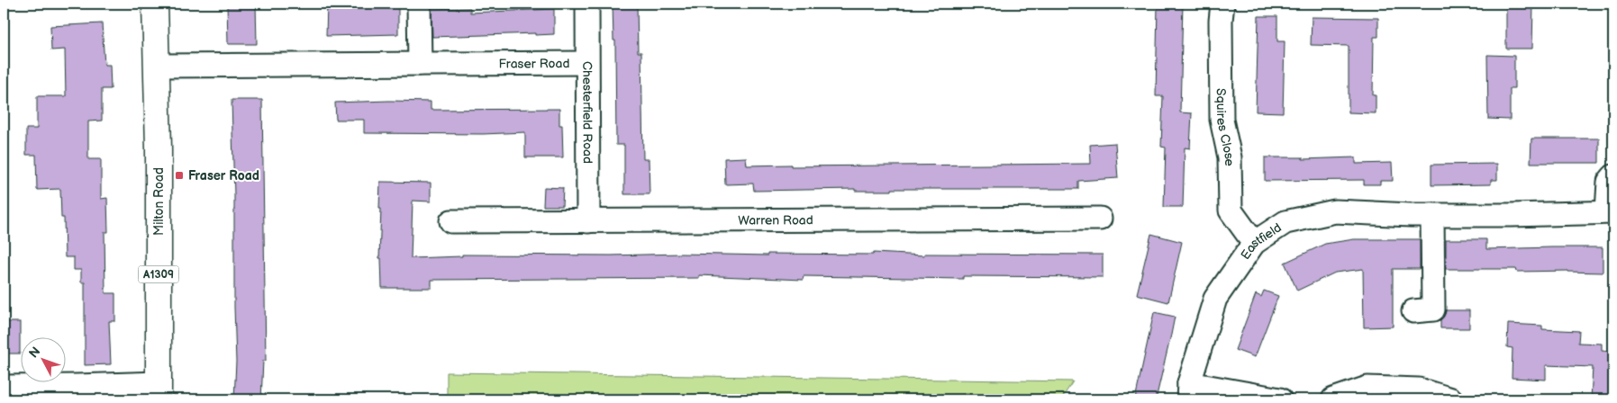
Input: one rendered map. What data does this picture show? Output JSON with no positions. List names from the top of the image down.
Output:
{
  "streets": {
    "main road": ["Milton Road", "A1309"],
    "street": [
      "Fraser Road",
      "Chesterfield Road",
      "Squires Close",
      "Warren Road",
      "Eastfield"
    ]
  },
  "crossings": [
    ["Fraser Road", "Chesterfield Road"],
    ["Fraser Road", "Milton Road"],
    ["Chesterfield Road", "Warren Road"],
    ["Squires Close", "Eastfield"]
  ],
  "places": {
    "transit": ["Fraser Road"]
  },
  "north": "top left"
}
